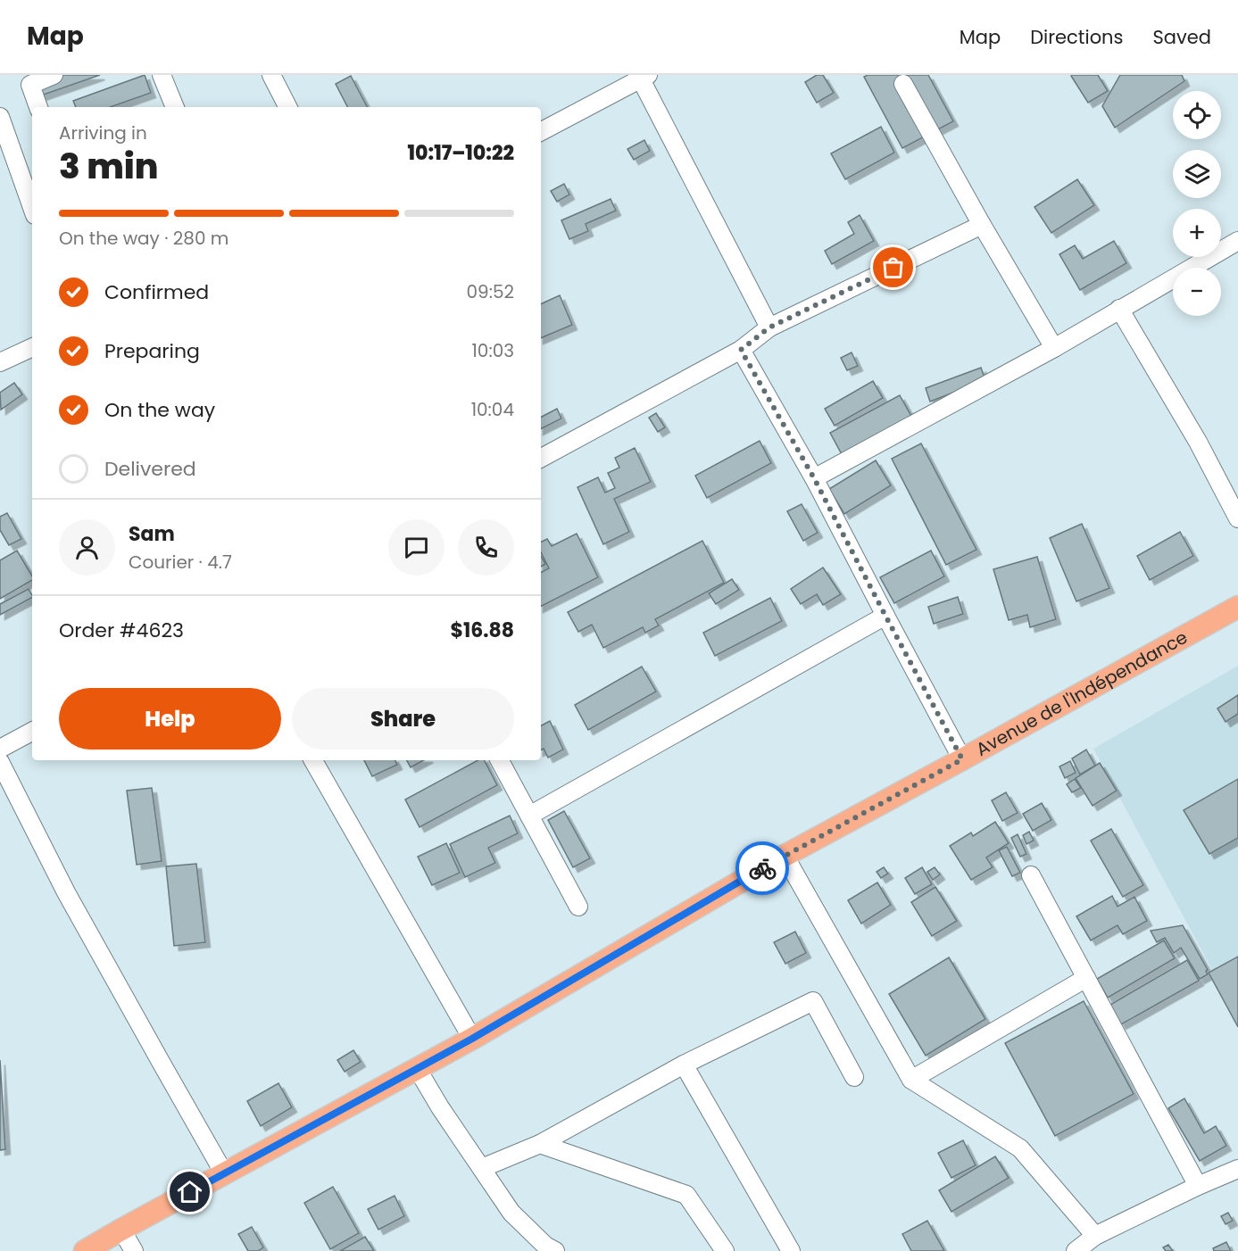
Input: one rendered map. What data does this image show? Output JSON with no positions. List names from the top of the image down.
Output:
{
  "streets": {
    "main road": ["Avenue de l'Indépendance"]
  },
  "page": {
    "header": "Map",
    "nav": ["Map", "Directions", "Saved"],
    "map_buttons": ["+", "−"],
    "heading": ["3 min", "Arriving in", "10:17–10:22"],
    "panel": [
      "Sam",
      "Courier · 4.7",
      "Order #4623",
      "$16.88"
    ],
    "bar": "On the way · 280 m",
    "list": [
      ["Confirmed", "09:52"],
      ["Preparing", "10:03"],
      ["On the way", "10:04"],
      "Delivered"
    ],
    "buttons": ["Help", "Share"]
  }
}
